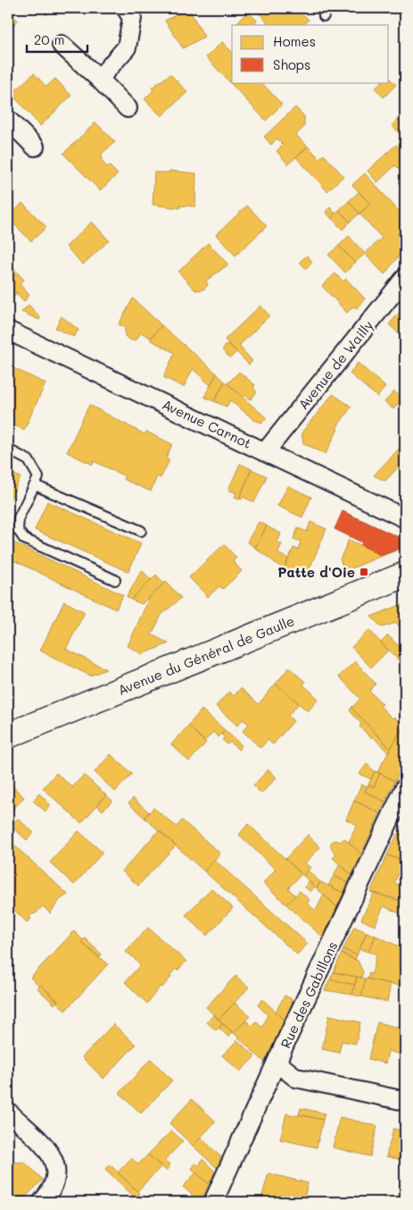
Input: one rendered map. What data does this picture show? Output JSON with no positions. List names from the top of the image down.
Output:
{
  "streets": {
    "main road": ["Avenue du Général de Gaulle"],
    "street": ["Avenue de Wailly", "Avenue Carnot", "Rue des Gabillons"]
  },
  "crossings": [
    ["Avenue de Wailly", "Avenue Carnot"]
  ],
  "places": {
    "transit": ["Patte d'Oie"]
  },
  "legend": ["Homes", "Shops"],
  "scale_bar": "20 m"
}
